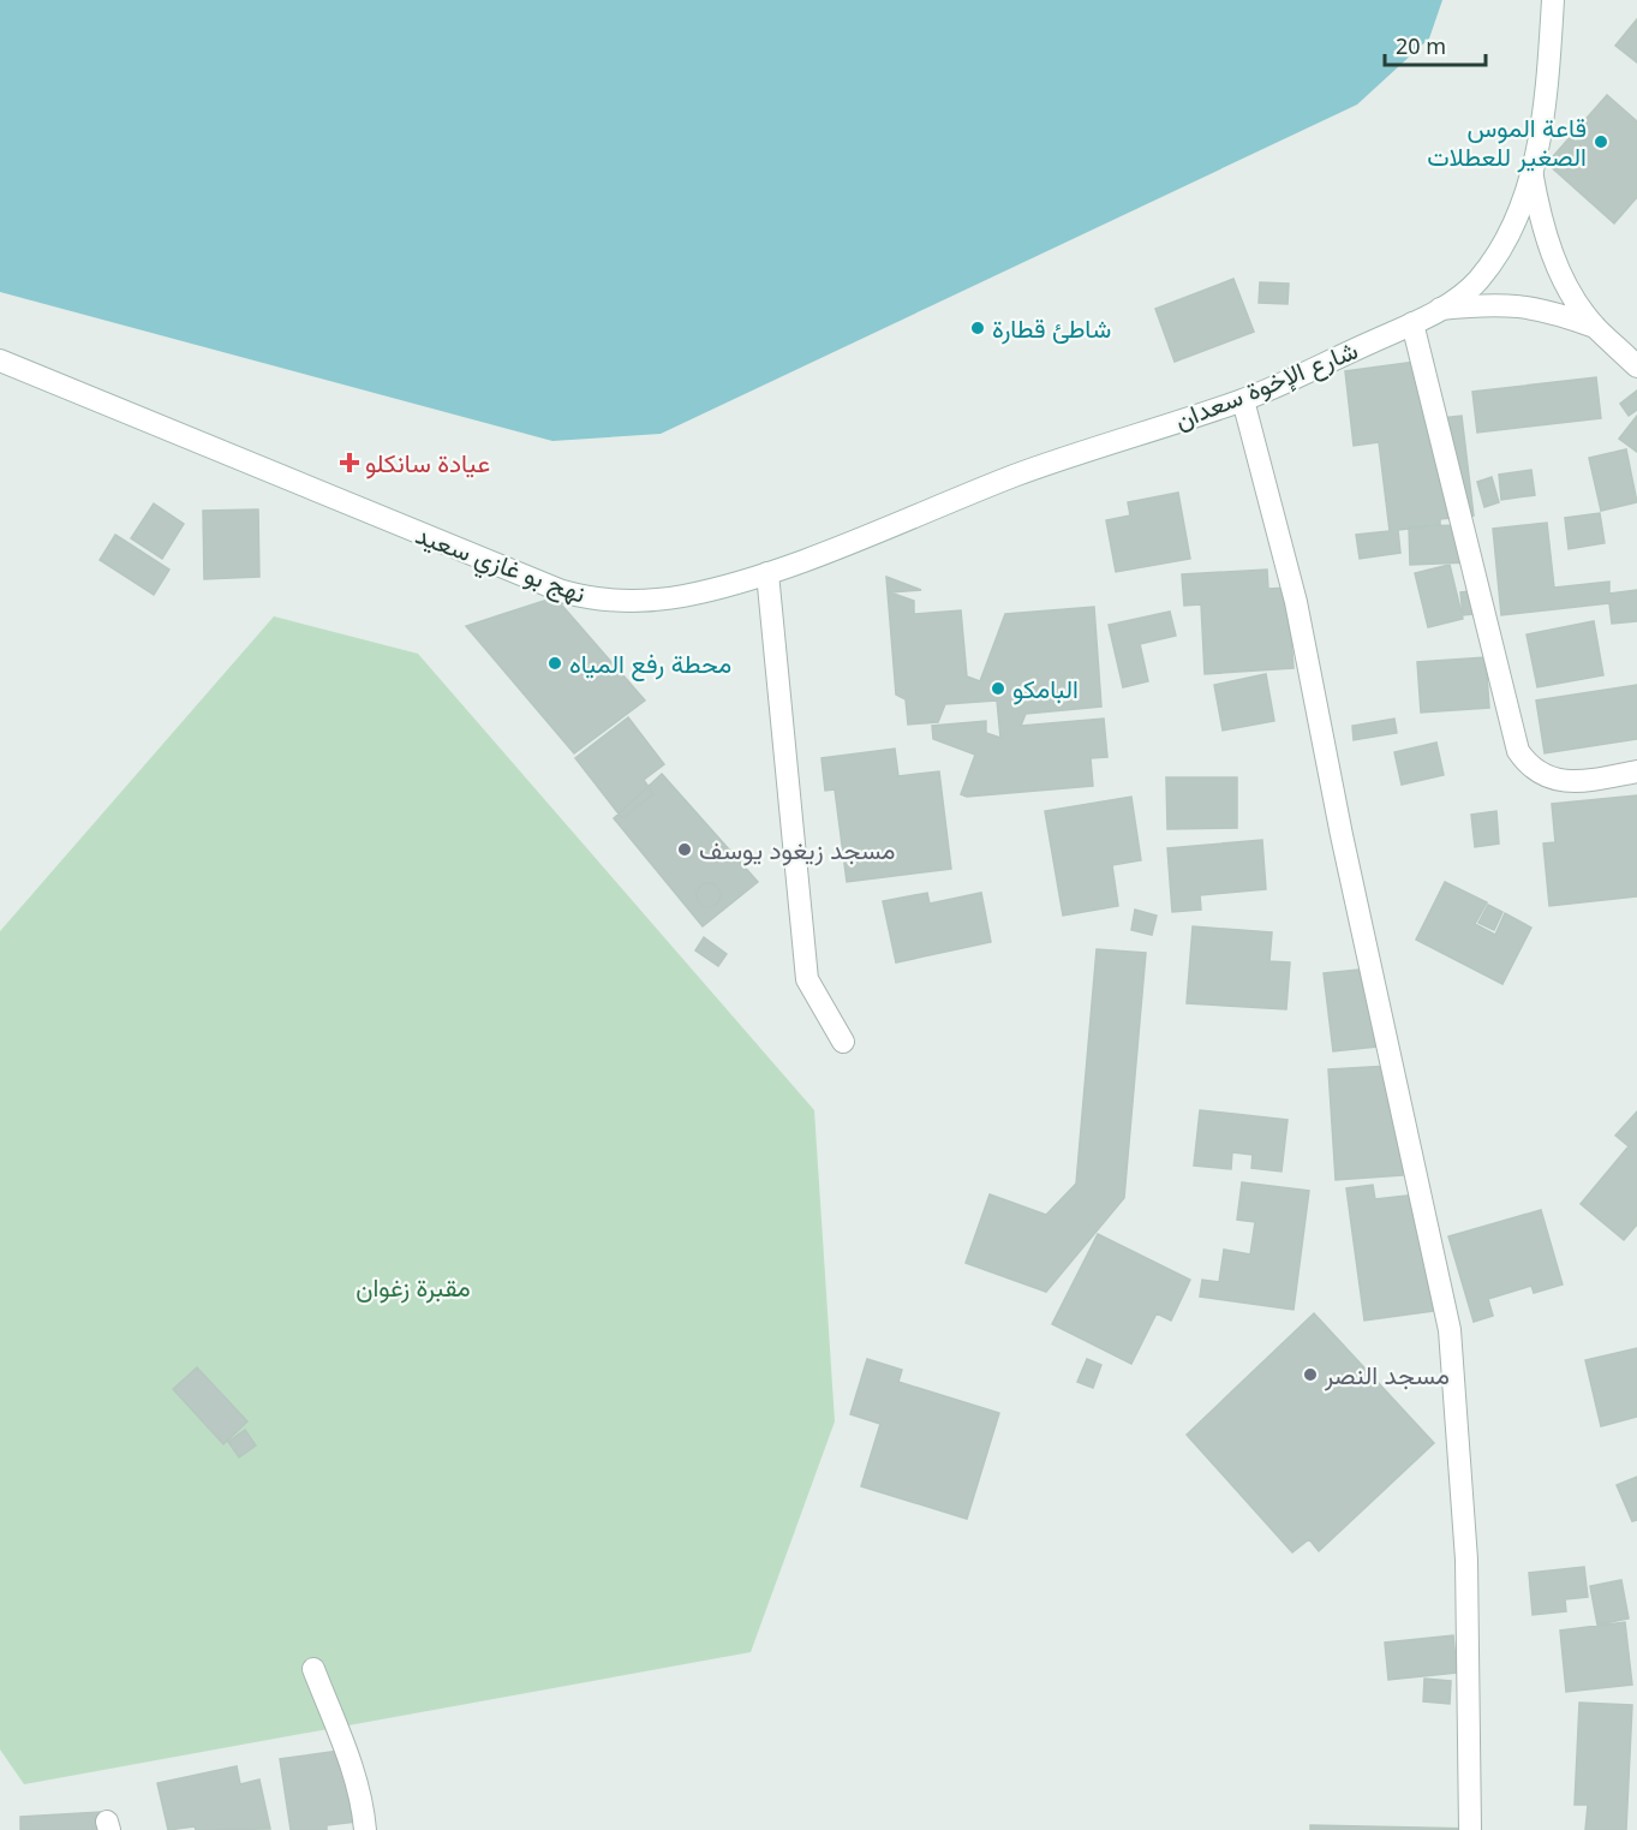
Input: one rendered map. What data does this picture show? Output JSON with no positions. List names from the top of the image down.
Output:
{
  "streets": {
    "street": ["شارع الإخوة سعدان", "نهج بو غازي سعيد"]
  },
  "crossings": [
    ["شارع الإخوة سعدان", "نهج بو غازي سعيد"]
  ],
  "parks": ["مقبرة زغوان"],
  "places": {
    "other": [
      "قاعة الموس الصغير للعطلات",
      "شاطئ قطارة",
      "محطة رفع المياه",
      "البامكو",
      "مسجد زيغود يوسف",
      "مسجد النصر"
    ],
    "health": ["عيادة سانكلو"]
  },
  "scale_bar": "20 m"
}
